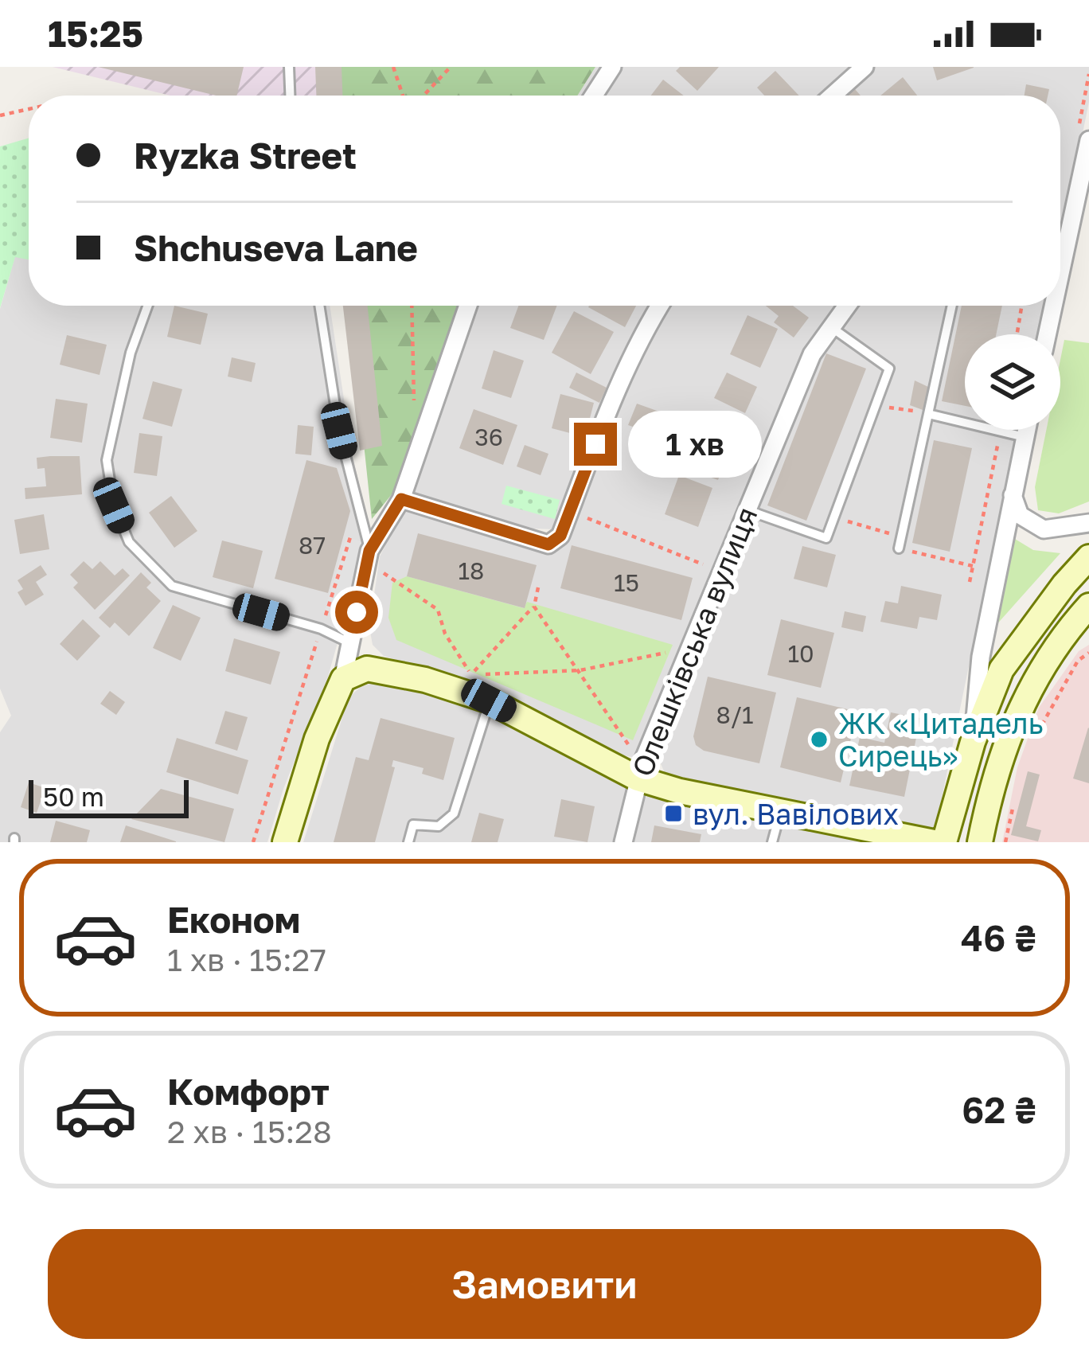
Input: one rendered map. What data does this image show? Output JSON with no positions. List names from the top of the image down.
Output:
{
  "streets": {
    "street": ["Олешківська вулиця"]
  },
  "places": {
    "other": ["ЖК «Цитадель Сирець»"],
    "transit": ["вул. Вавілових"]
  },
  "house_numbers": [
    "36",
    "87",
    "18",
    "15",
    "10",
    "8/1"
  ],
  "scale_bar": "50 m",
  "page": {
    "status": "15:25",
    "banner": ["Ryzka Street", "Shchuseva Lane"],
    "bubble": "1 хв",
    "scale": "50 m",
    "list": [
      {
        "name": "Економ",
        "note": "1 хв · 15:27",
        "value": "46 ₴"
      },
      {
        "name": "Комфорт",
        "note": "2 хв · 15:28",
        "value": "62 ₴"
      }
    ],
    "buttons": "Замовити"
  }
}
